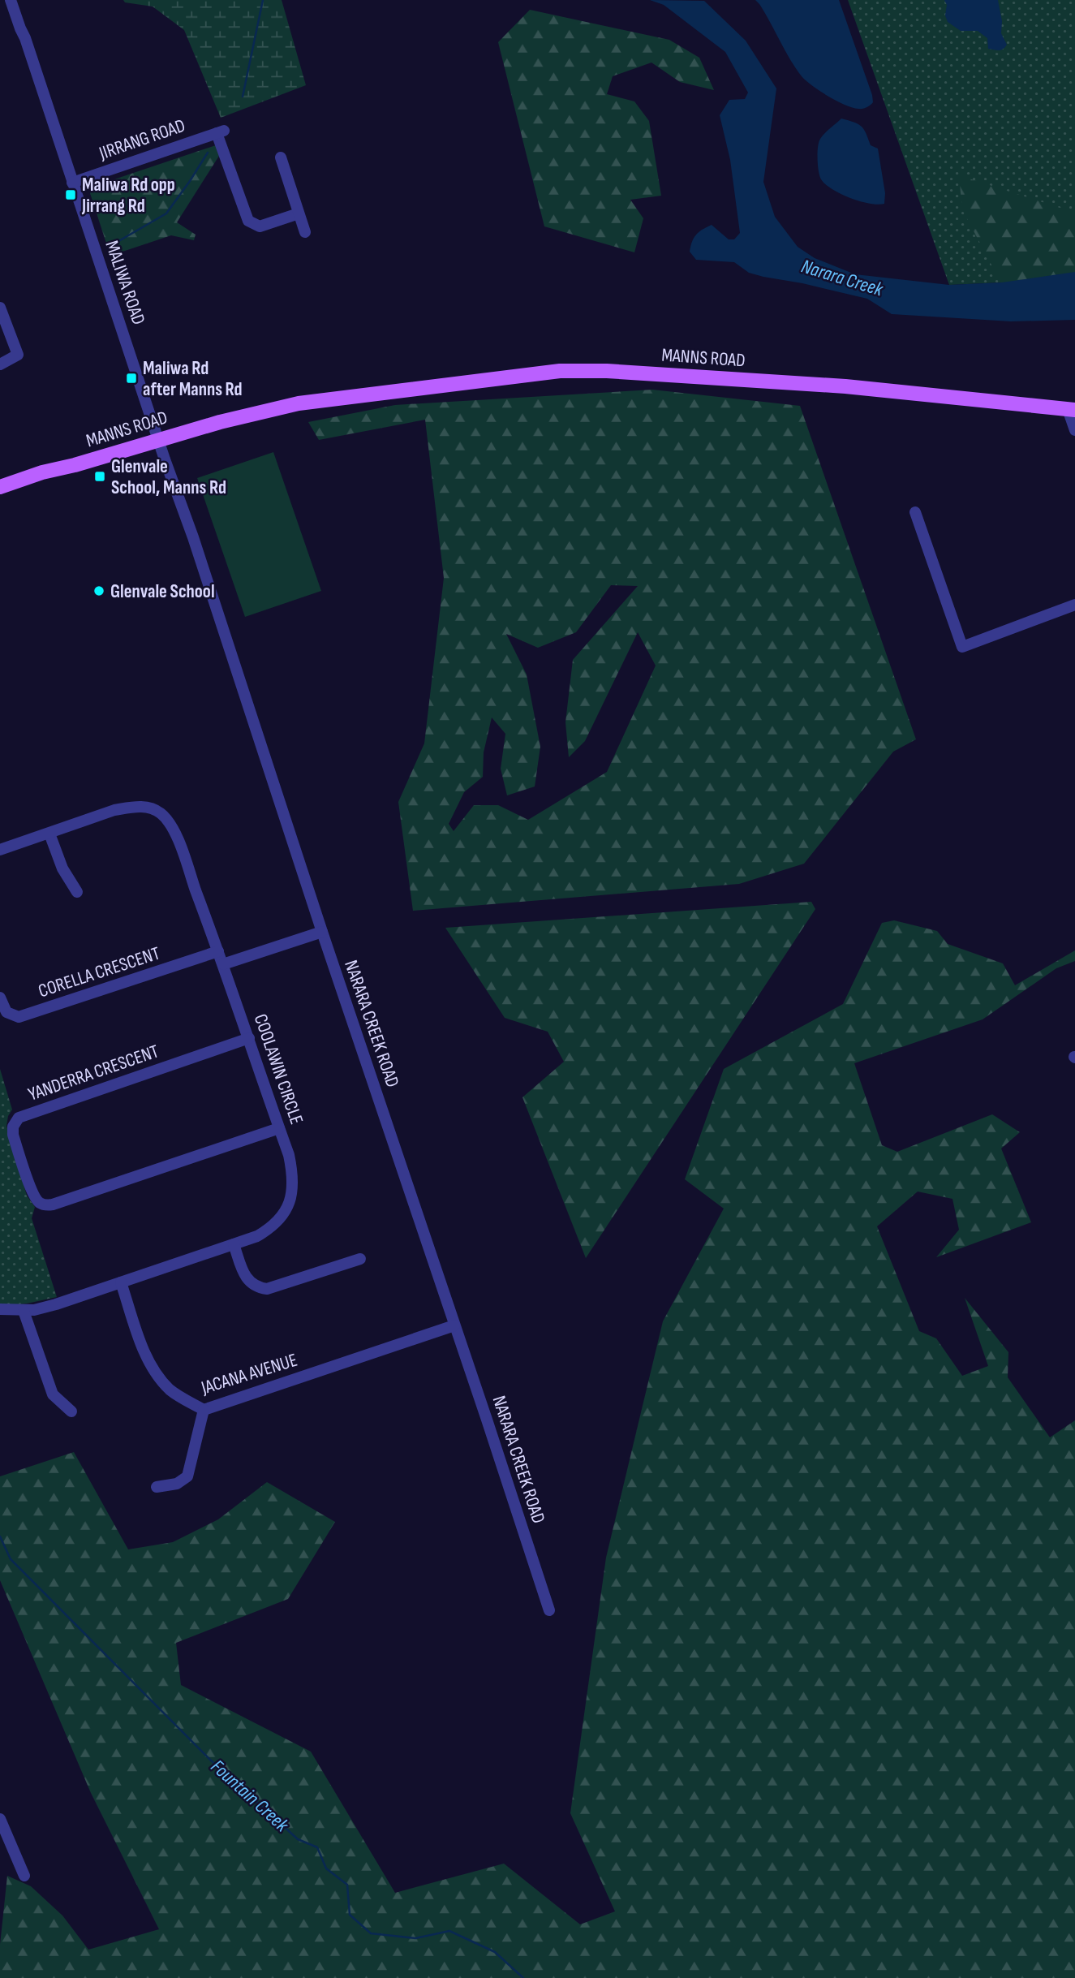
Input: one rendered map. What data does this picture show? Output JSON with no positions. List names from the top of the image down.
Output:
{
  "streets": {
    "main road": ["MANNS ROAD"],
    "street": [
      "JIRRANG ROAD",
      "MALIWA ROAD",
      "CORELLA CRESCENT",
      "NARARA CREEK ROAD",
      "COOLAWIN CIRCLE",
      "YANDERRA CRESCENT",
      "JACANA AVENUE"
    ]
  },
  "crossings": [
    ["JIRRANG ROAD", "MALIWA ROAD"],
    ["MALIWA ROAD", "MANNS ROAD"],
    ["MALIWA ROAD", "NARARA CREEK ROAD"],
    ["MANNS ROAD", "NARARA CREEK ROAD"],
    ["CORELLA CRESCENT", "COOLAWIN CIRCLE"],
    ["NARARA CREEK ROAD", "JACANA AVENUE"],
    ["COOLAWIN CIRCLE", "YANDERRA CRESCENT"],
    ["COOLAWIN CIRCLE", "JACANA AVENUE"]
  ],
  "water": ["Narara Creek", "Fountain Creek"],
  "places": {
    "transit": ["Maliwa Rd opp Jirrang Rd", "Maliwa Rd after Manns Rd", "Glenvale School, Manns Rd"],
    "other": ["Glenvale School"]
  }
}
